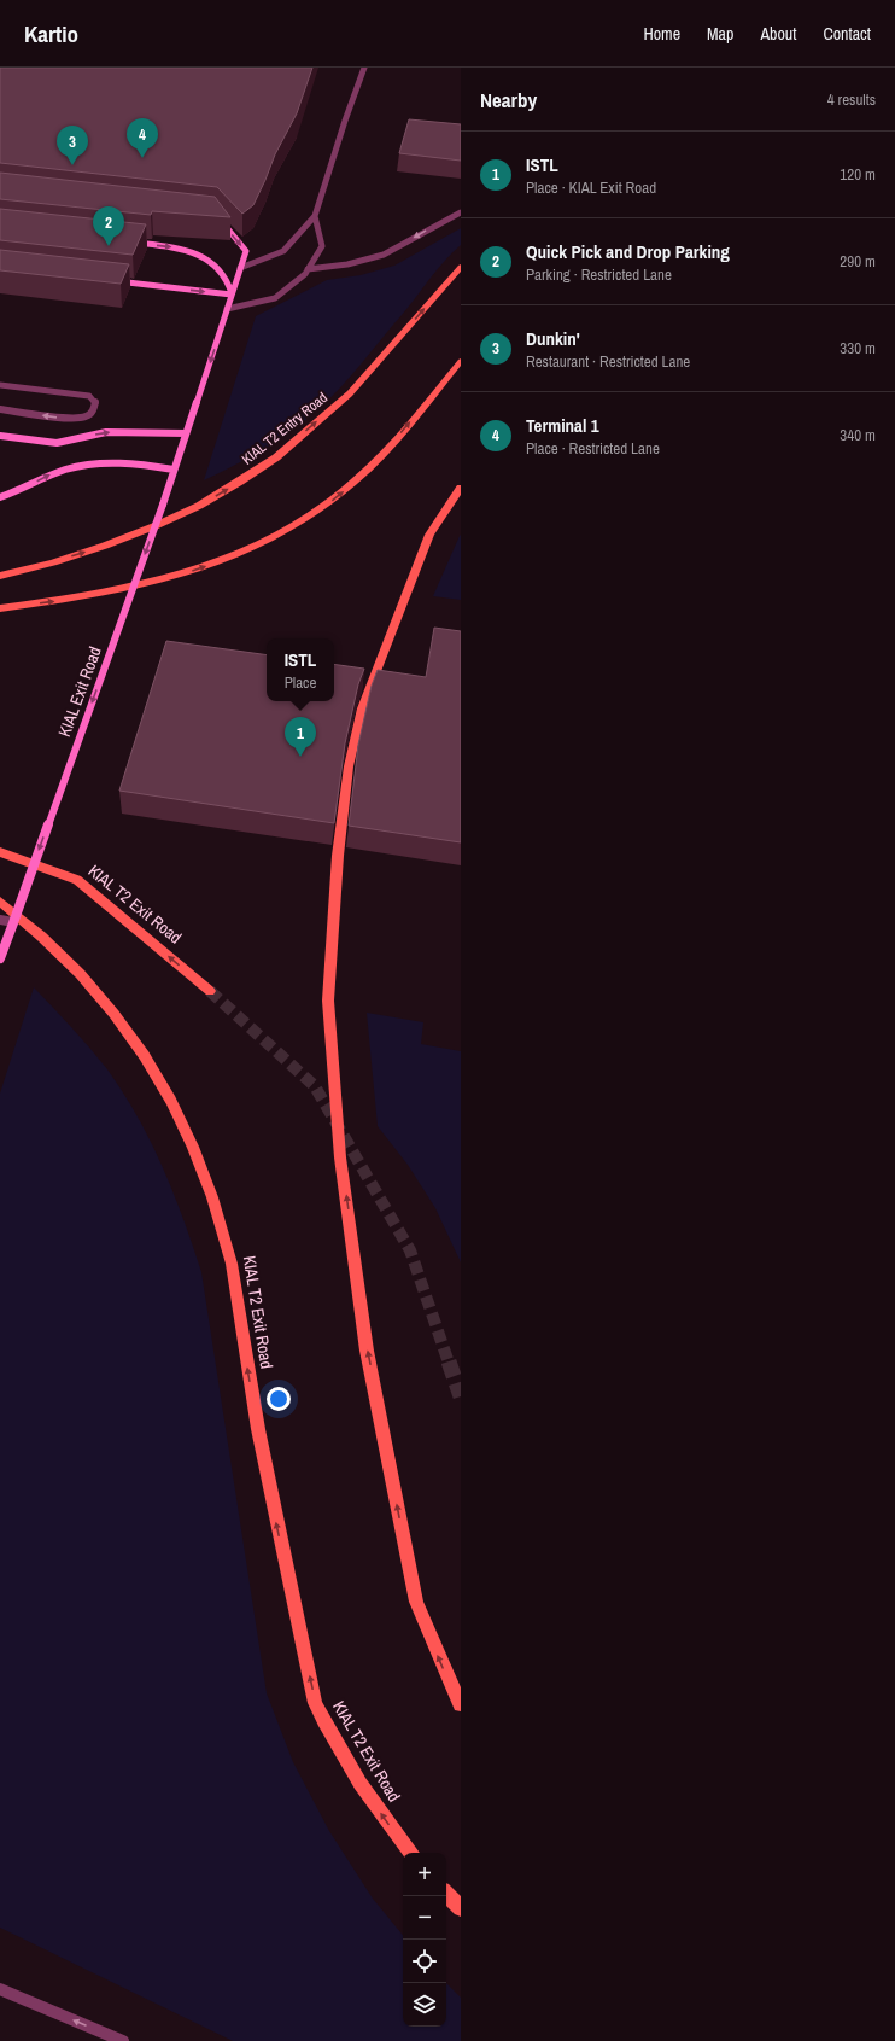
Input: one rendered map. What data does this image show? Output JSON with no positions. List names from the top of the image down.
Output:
{
  "streets": {
    "main road": ["KIAL T2 Entry Road", "KIAL Exit Road", "KIAL T2 Exit Road"]
  },
  "one_way": ["KIAL Exit Road", "KIAL T2 Exit Road"],
  "page": {
    "header": "Kartio",
    "nav": [
      "Home",
      "Map",
      "About",
      "Contact"
    ],
    "heading": ["Nearby", "4 results"],
    "pins": [
      "4",
      "3",
      "2",
      "1"
    ],
    "list": [
      {
        "mark": "1",
        "name": "ISTL",
        "note": "Place · KIAL Exit Road",
        "value": "120 m"
      },
      {
        "mark": "2",
        "name": "Quick Pick and Drop Parking",
        "note": "Parking · Restricted Lane",
        "value": "290 m"
      },
      {
        "mark": "3",
        "name": "Dunkin'",
        "note": "Restaurant · Restricted Lane",
        "value": "330 m"
      },
      {
        "mark": "4",
        "name": "Terminal 1",
        "note": "Place · Restricted Lane",
        "value": "340 m"
      }
    ],
    "popup": ["ISTL", "Place"],
    "map_buttons": ["+", "−"]
  }
}
